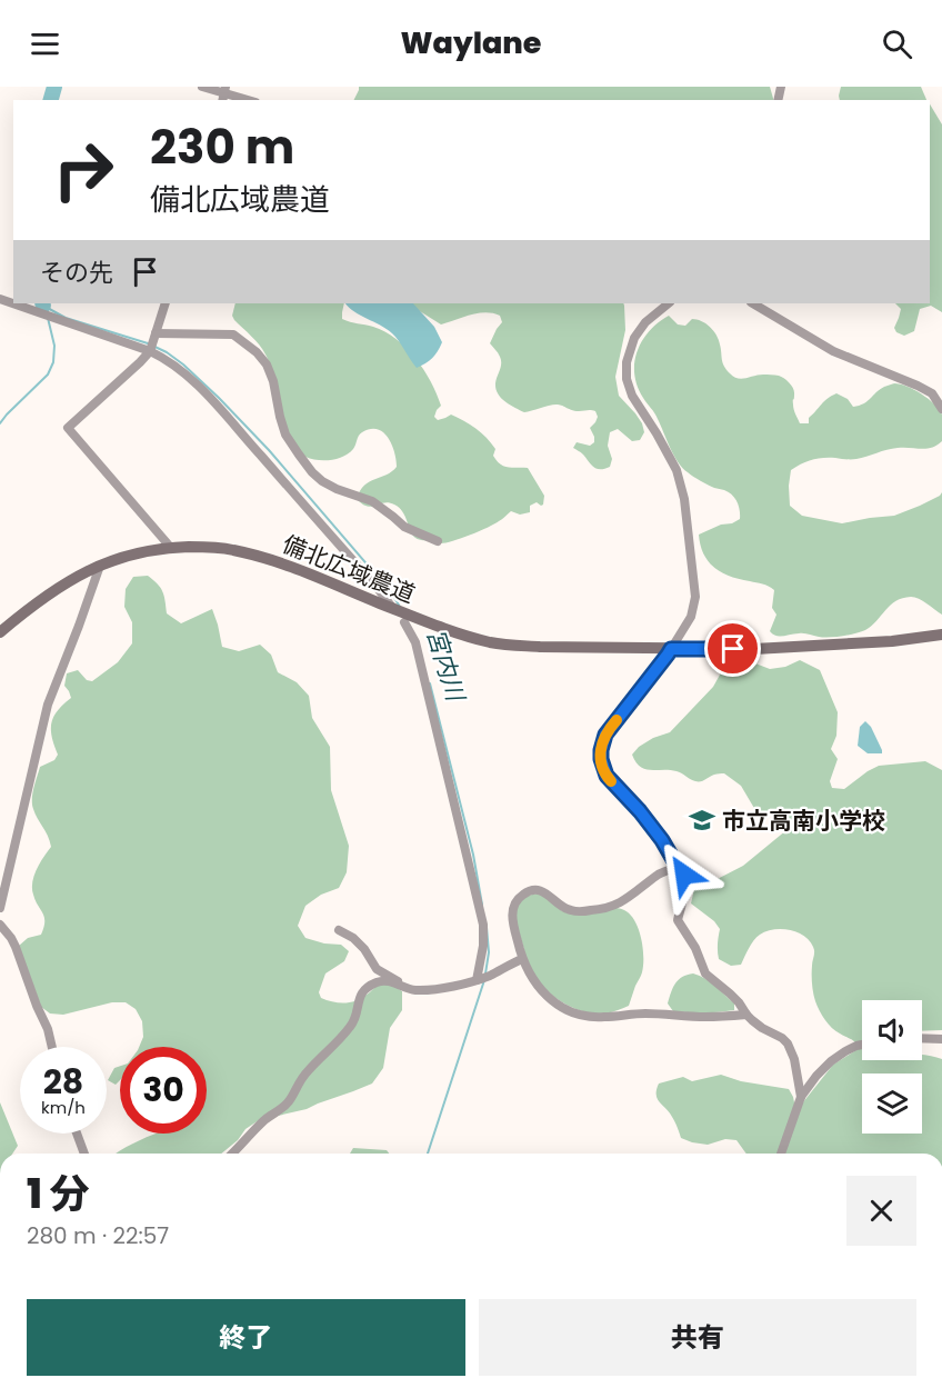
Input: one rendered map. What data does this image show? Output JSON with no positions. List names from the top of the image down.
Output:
{
  "streets": {
    "street": ["備北広域農道"]
  },
  "water": ["宮内川"],
  "places": {
    "school or university": ["市立高南小学校"]
  },
  "page": {
    "header": "Waylane",
    "turn": ["230 m", "備北広域農道"],
    "then": "その先",
    "speed": "28 km/h",
    "limit": "30",
    "heading": ["1 分", "280 m · 22:57"],
    "buttons": ["終了", "共有"]
  }
}
